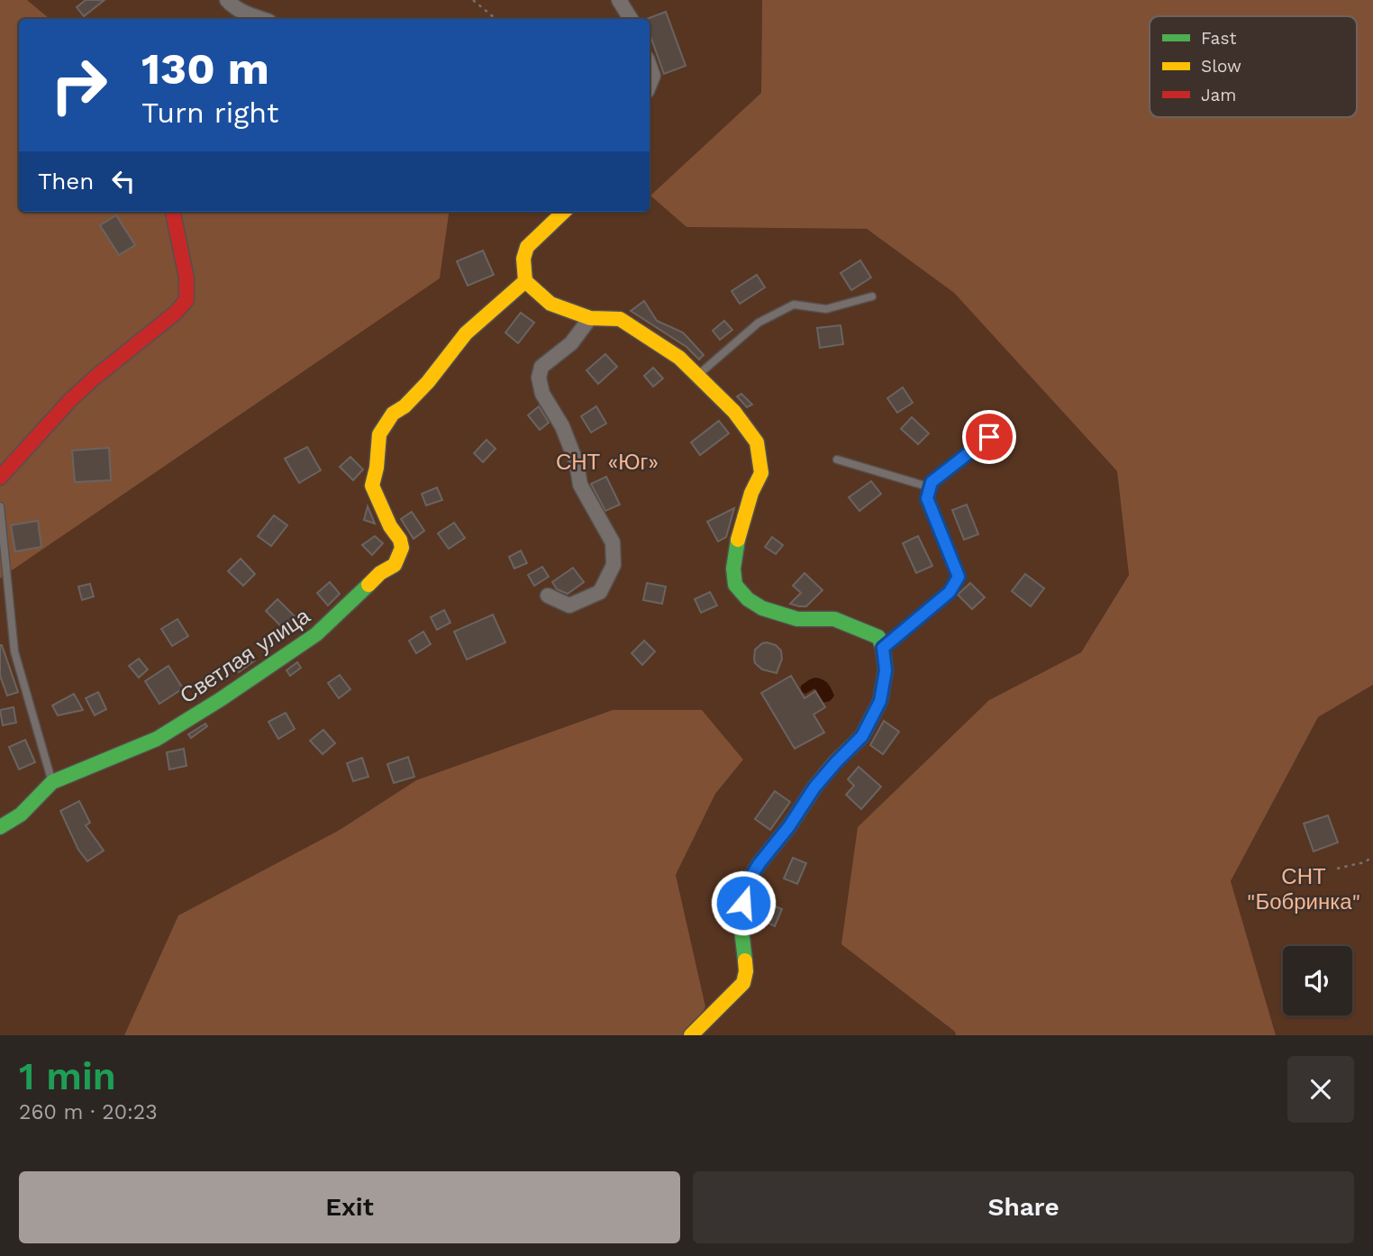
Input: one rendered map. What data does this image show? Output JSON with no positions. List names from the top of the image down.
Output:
{
  "streets": {
    "street": ["Светлая улица"]
  },
  "parks": ["СНТ «Юг»", "СНТ \"Бобринка\""],
  "legend": ["Fast", "Slow", "Jam"],
  "page": {
    "turn": ["130 m", "Turn right"],
    "then": "Then",
    "heading": ["1 min", "260 m · 20:23"],
    "buttons": ["Exit", "Share"]
  }
}
